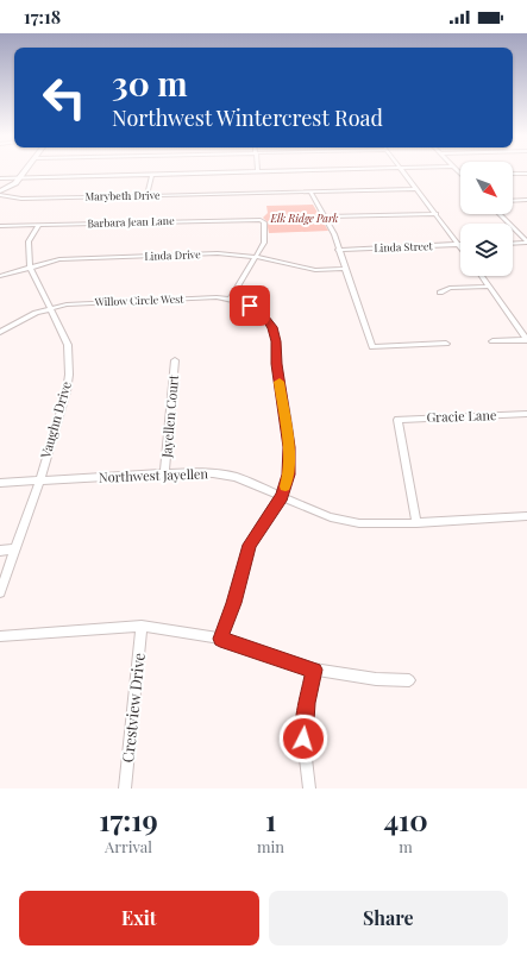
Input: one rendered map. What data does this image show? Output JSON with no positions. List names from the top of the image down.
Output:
{
  "streets": {
    "street": [
      "Marybeth Drive",
      "Barbara Jean Lane",
      "Linda Street",
      "Linda Drive",
      "Willow Circle West",
      "Jayellen Court",
      "Gracie Lane",
      "Vaughn Drive",
      "Northwest Jayellen",
      "Crestview Drive"
    ]
  },
  "crossings": [
    ["Barbara Jean Lane", "Linda Drive"],
    ["Barbara Jean Lane", "Vaughn Drive"],
    ["Linda Drive", "Vaughn Drive"],
    ["Willow Circle West", "Vaughn Drive"],
    ["Willow Circle West", "Northwest Jayellen"],
    ["Jayellen Court", "Northwest Jayellen"],
    ["Gracie Lane", "Northwest Jayellen"],
    ["Vaughn Drive", "Northwest Jayellen"]
  ],
  "parks": ["Elk Ridge Park"],
  "north": "bottom right",
  "page": {
    "status": "17:18",
    "turn": ["30 m", "Northwest Wintercrest Road"],
    "eta": [
      "17:19",
      "Arrival",
      "1",
      "min",
      "410",
      "m"
    ],
    "buttons": ["Exit", "Share"]
  }
}
